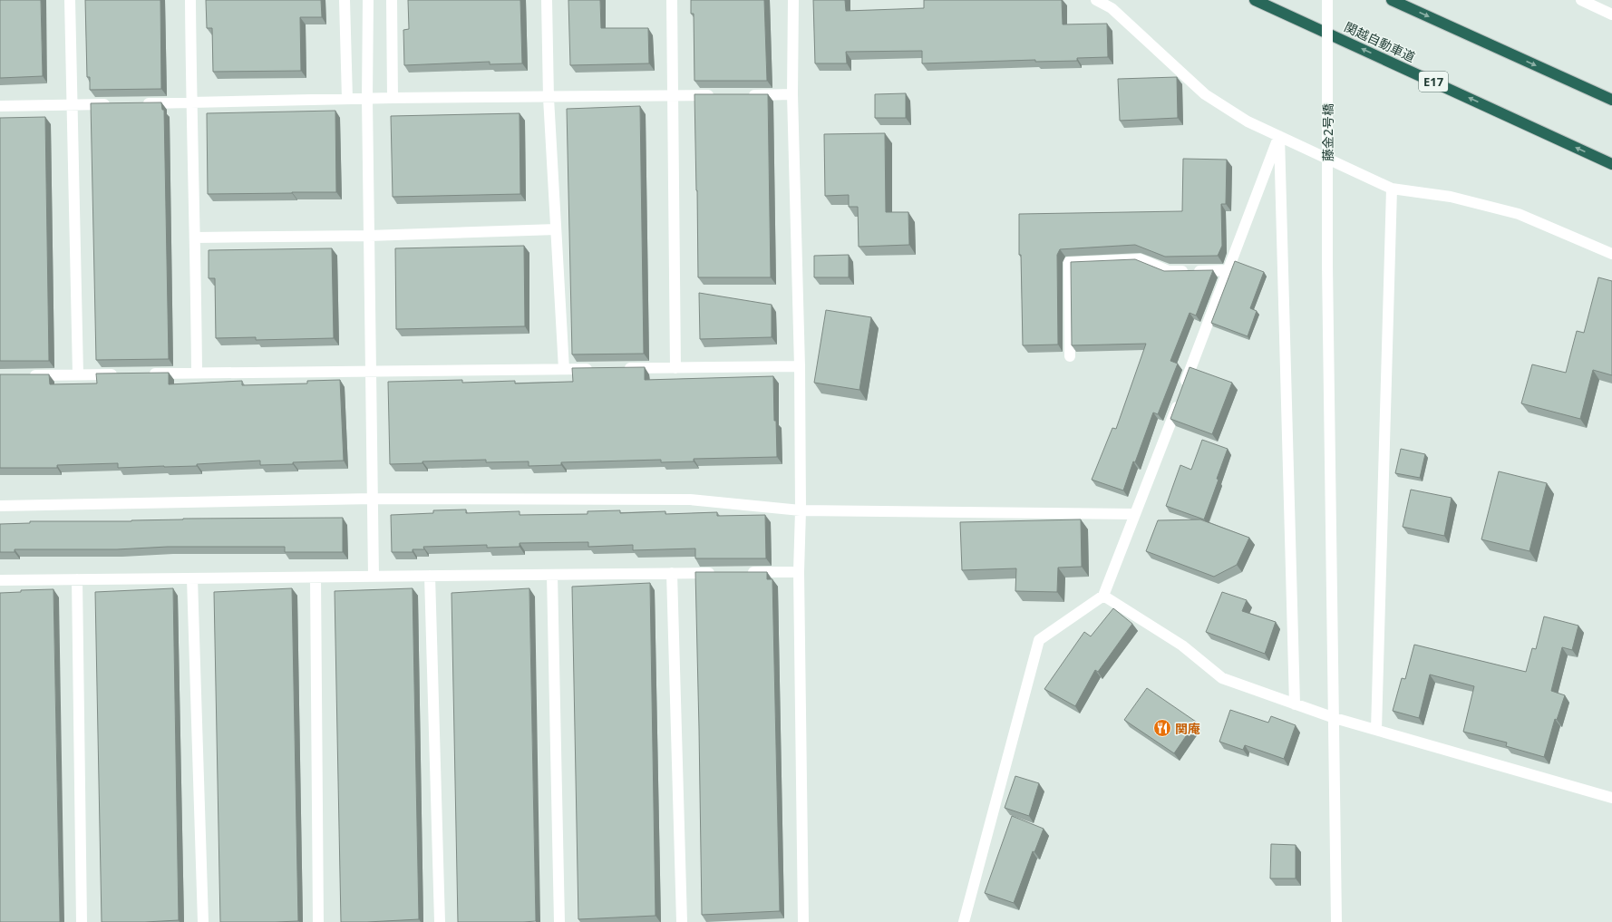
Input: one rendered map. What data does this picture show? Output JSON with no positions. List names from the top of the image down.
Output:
{
  "streets": {
    "highway": ["関越自動車道", "E17"],
    "street": ["藤金2号橋"]
  },
  "places": {
    "restaurant": ["関庵"]
  }
}
